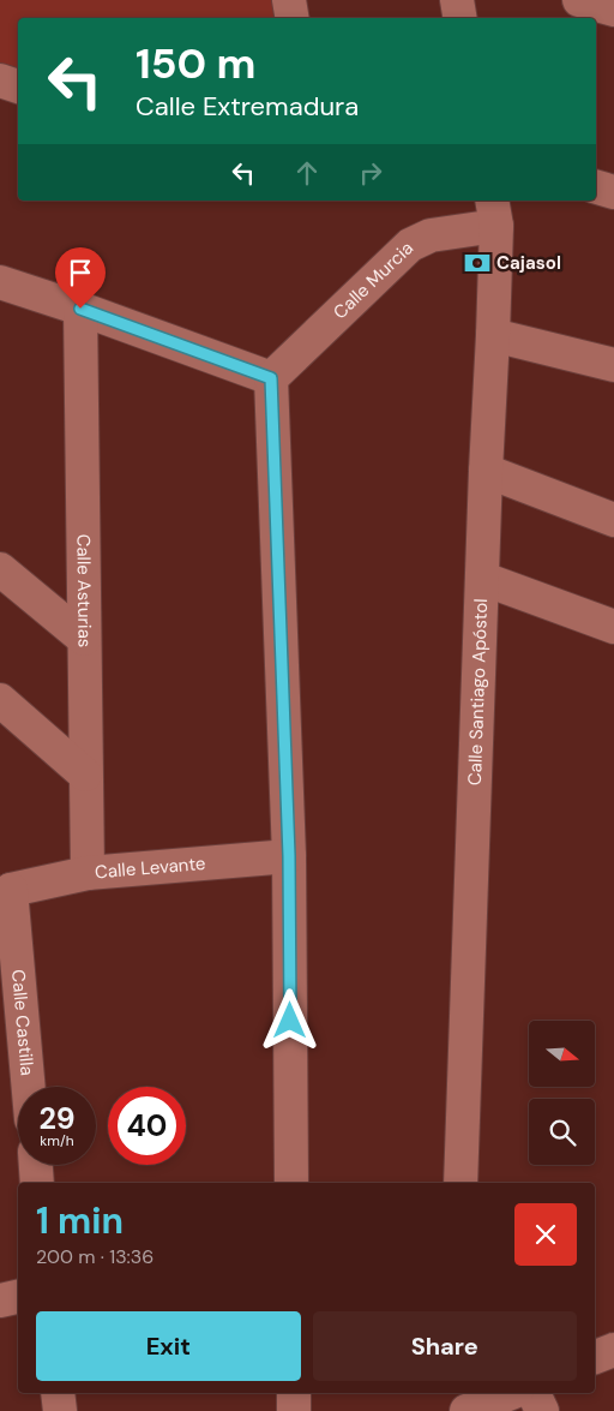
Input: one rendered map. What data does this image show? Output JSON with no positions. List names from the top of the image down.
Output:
{
  "streets": {
    "street": [
      "Calle Murcia",
      "Calle Asturias",
      "Calle Santiago Apóstol",
      "Calle Levante",
      "Calle Castilla"
    ]
  },
  "crossings": [
    ["Calle Murcia", "Calle Santiago Apóstol"],
    ["Calle Asturias", "Calle Levante"],
    ["Calle Levante", "Calle Castilla"]
  ],
  "places": {
    "bank": ["Cajasol"]
  },
  "north": "right",
  "page": {
    "turn": ["150 m", "Calle Extremadura"],
    "speed": "29 km/h",
    "limit": "40",
    "heading": ["1 min", "200 m · 13:36"],
    "buttons": ["Exit", "Share"]
  }
}
